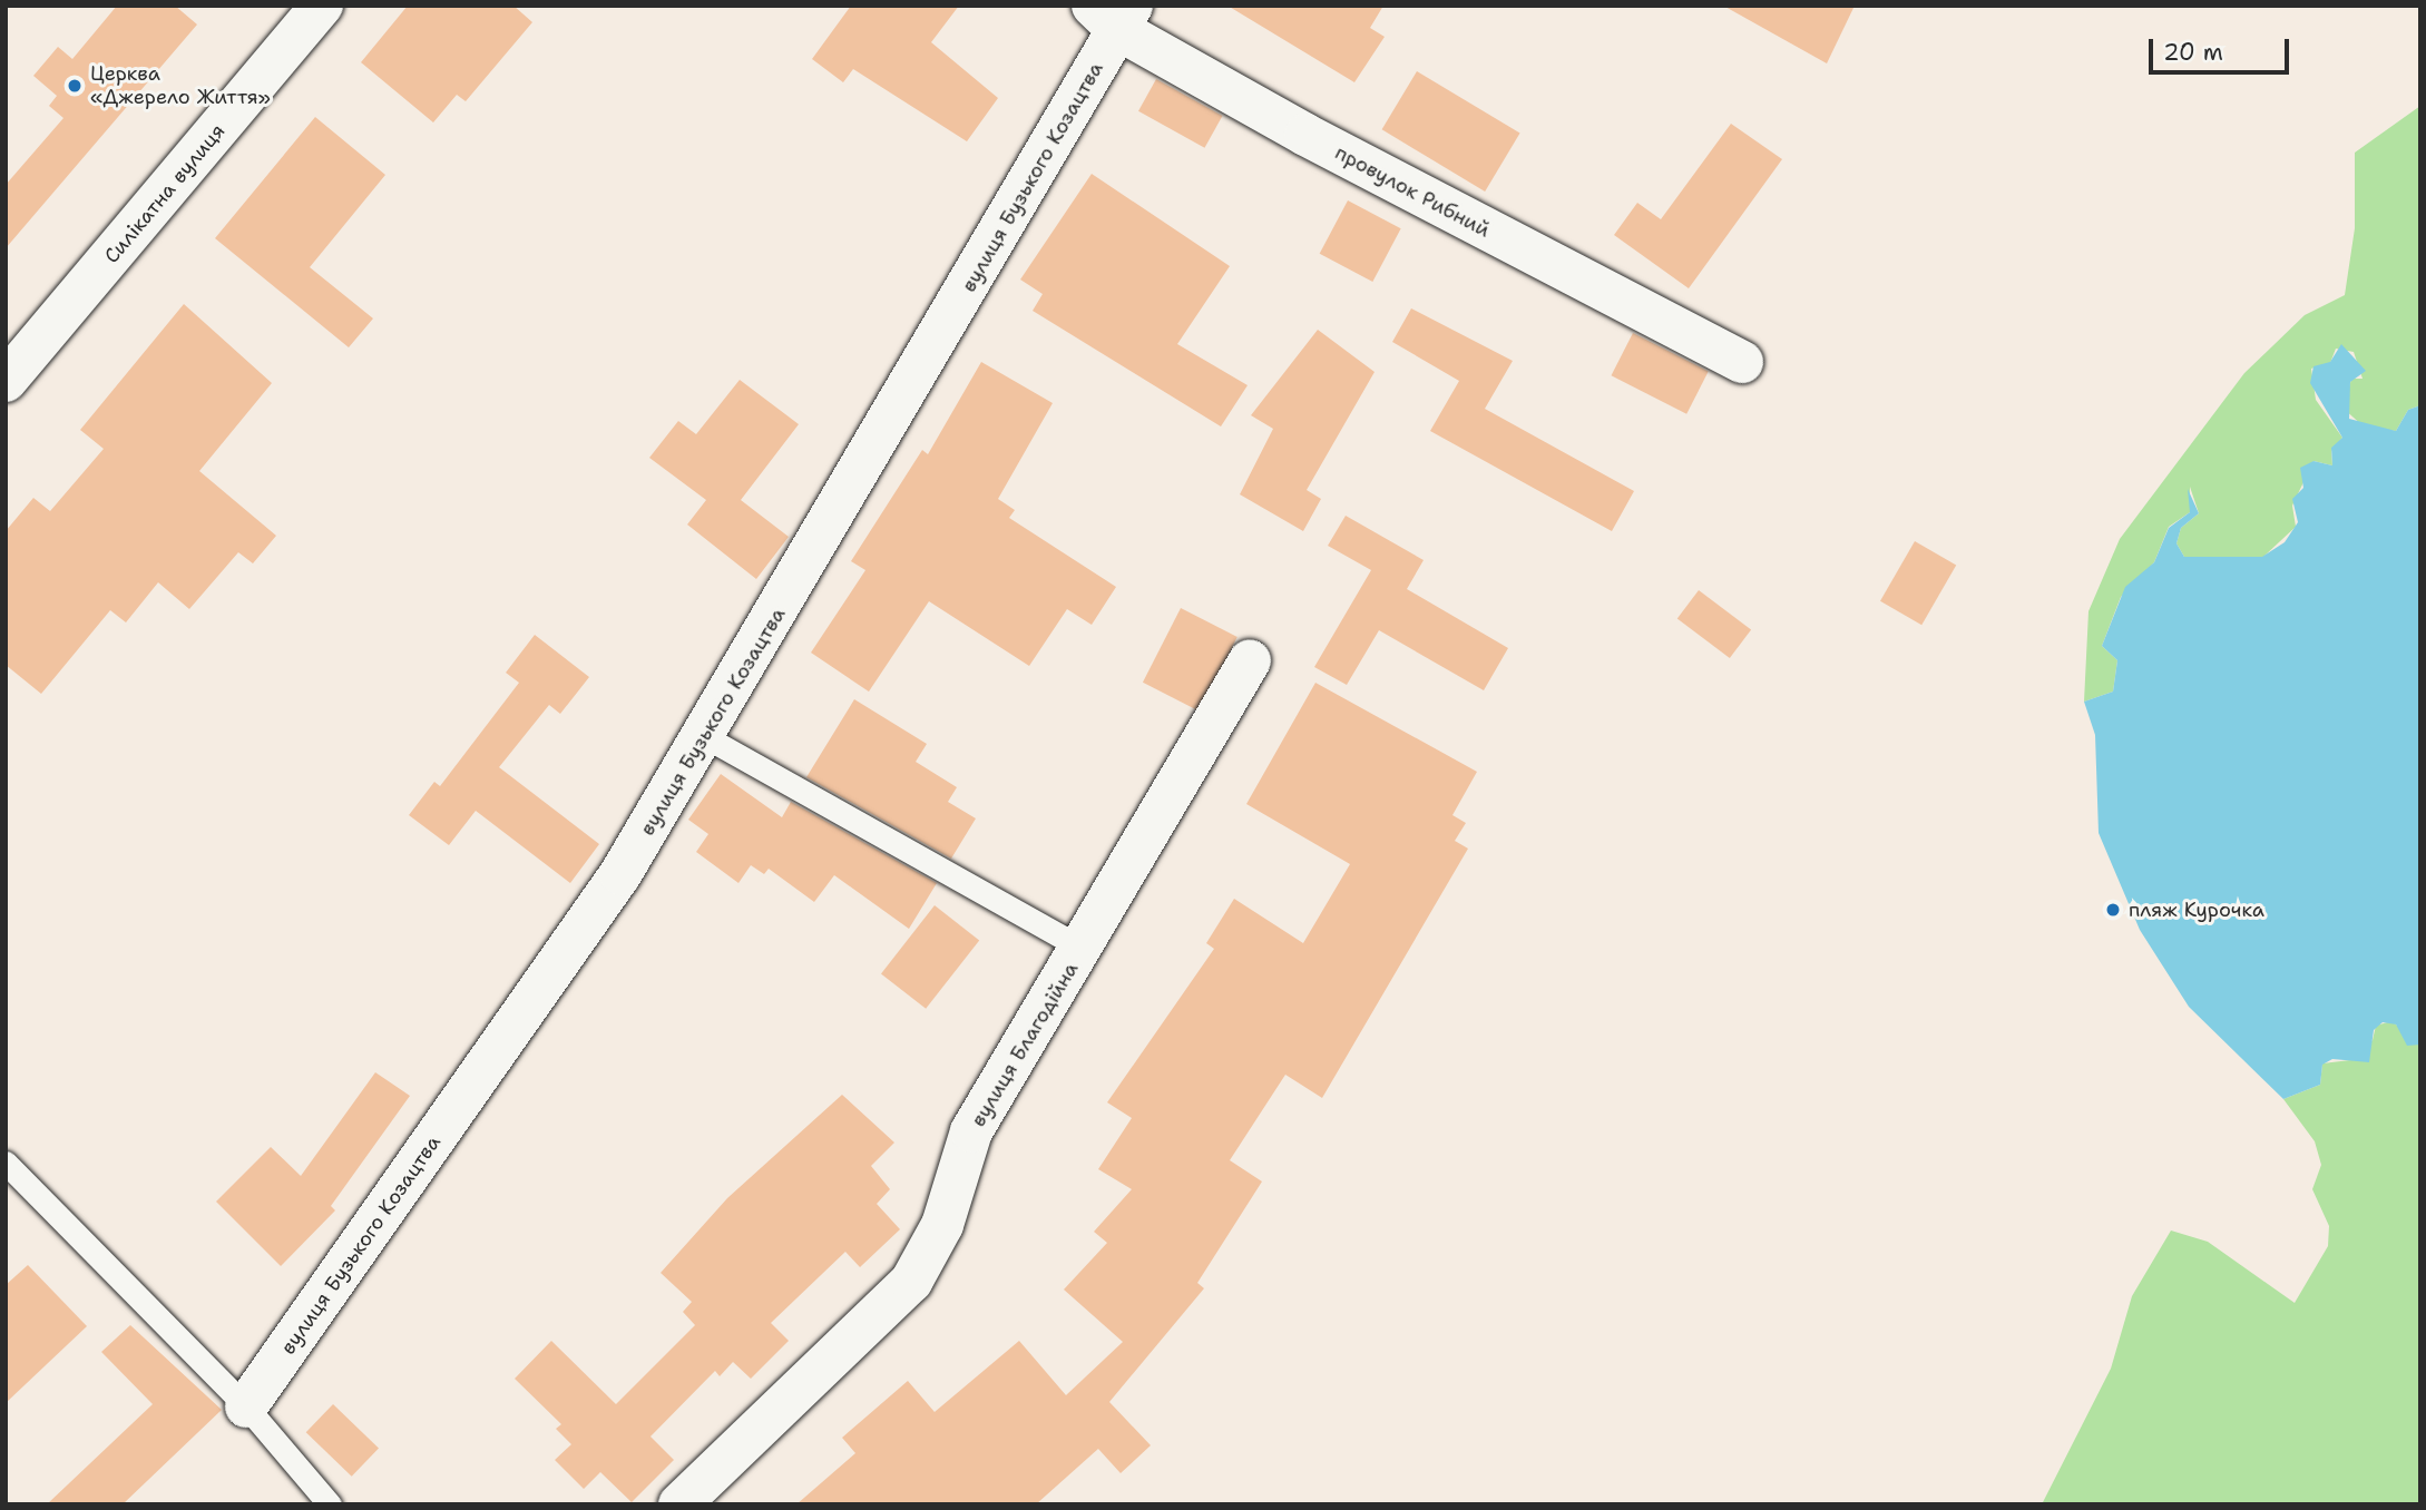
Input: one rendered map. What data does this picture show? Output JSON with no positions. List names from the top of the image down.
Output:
{
  "streets": {
    "street": [
      "вулиця Бузького Козацтва",
      "провулок Рибний",
      "Силікатна вулиця",
      "вулиця Благодійна"
    ]
  },
  "crossings": [
    ["вулиця Бузького Козацтва", "провулок Рибний"]
  ],
  "places": ["Церква «Джерело Життя»", "пляж Курочка"],
  "scale_bar": "20 m"
}
